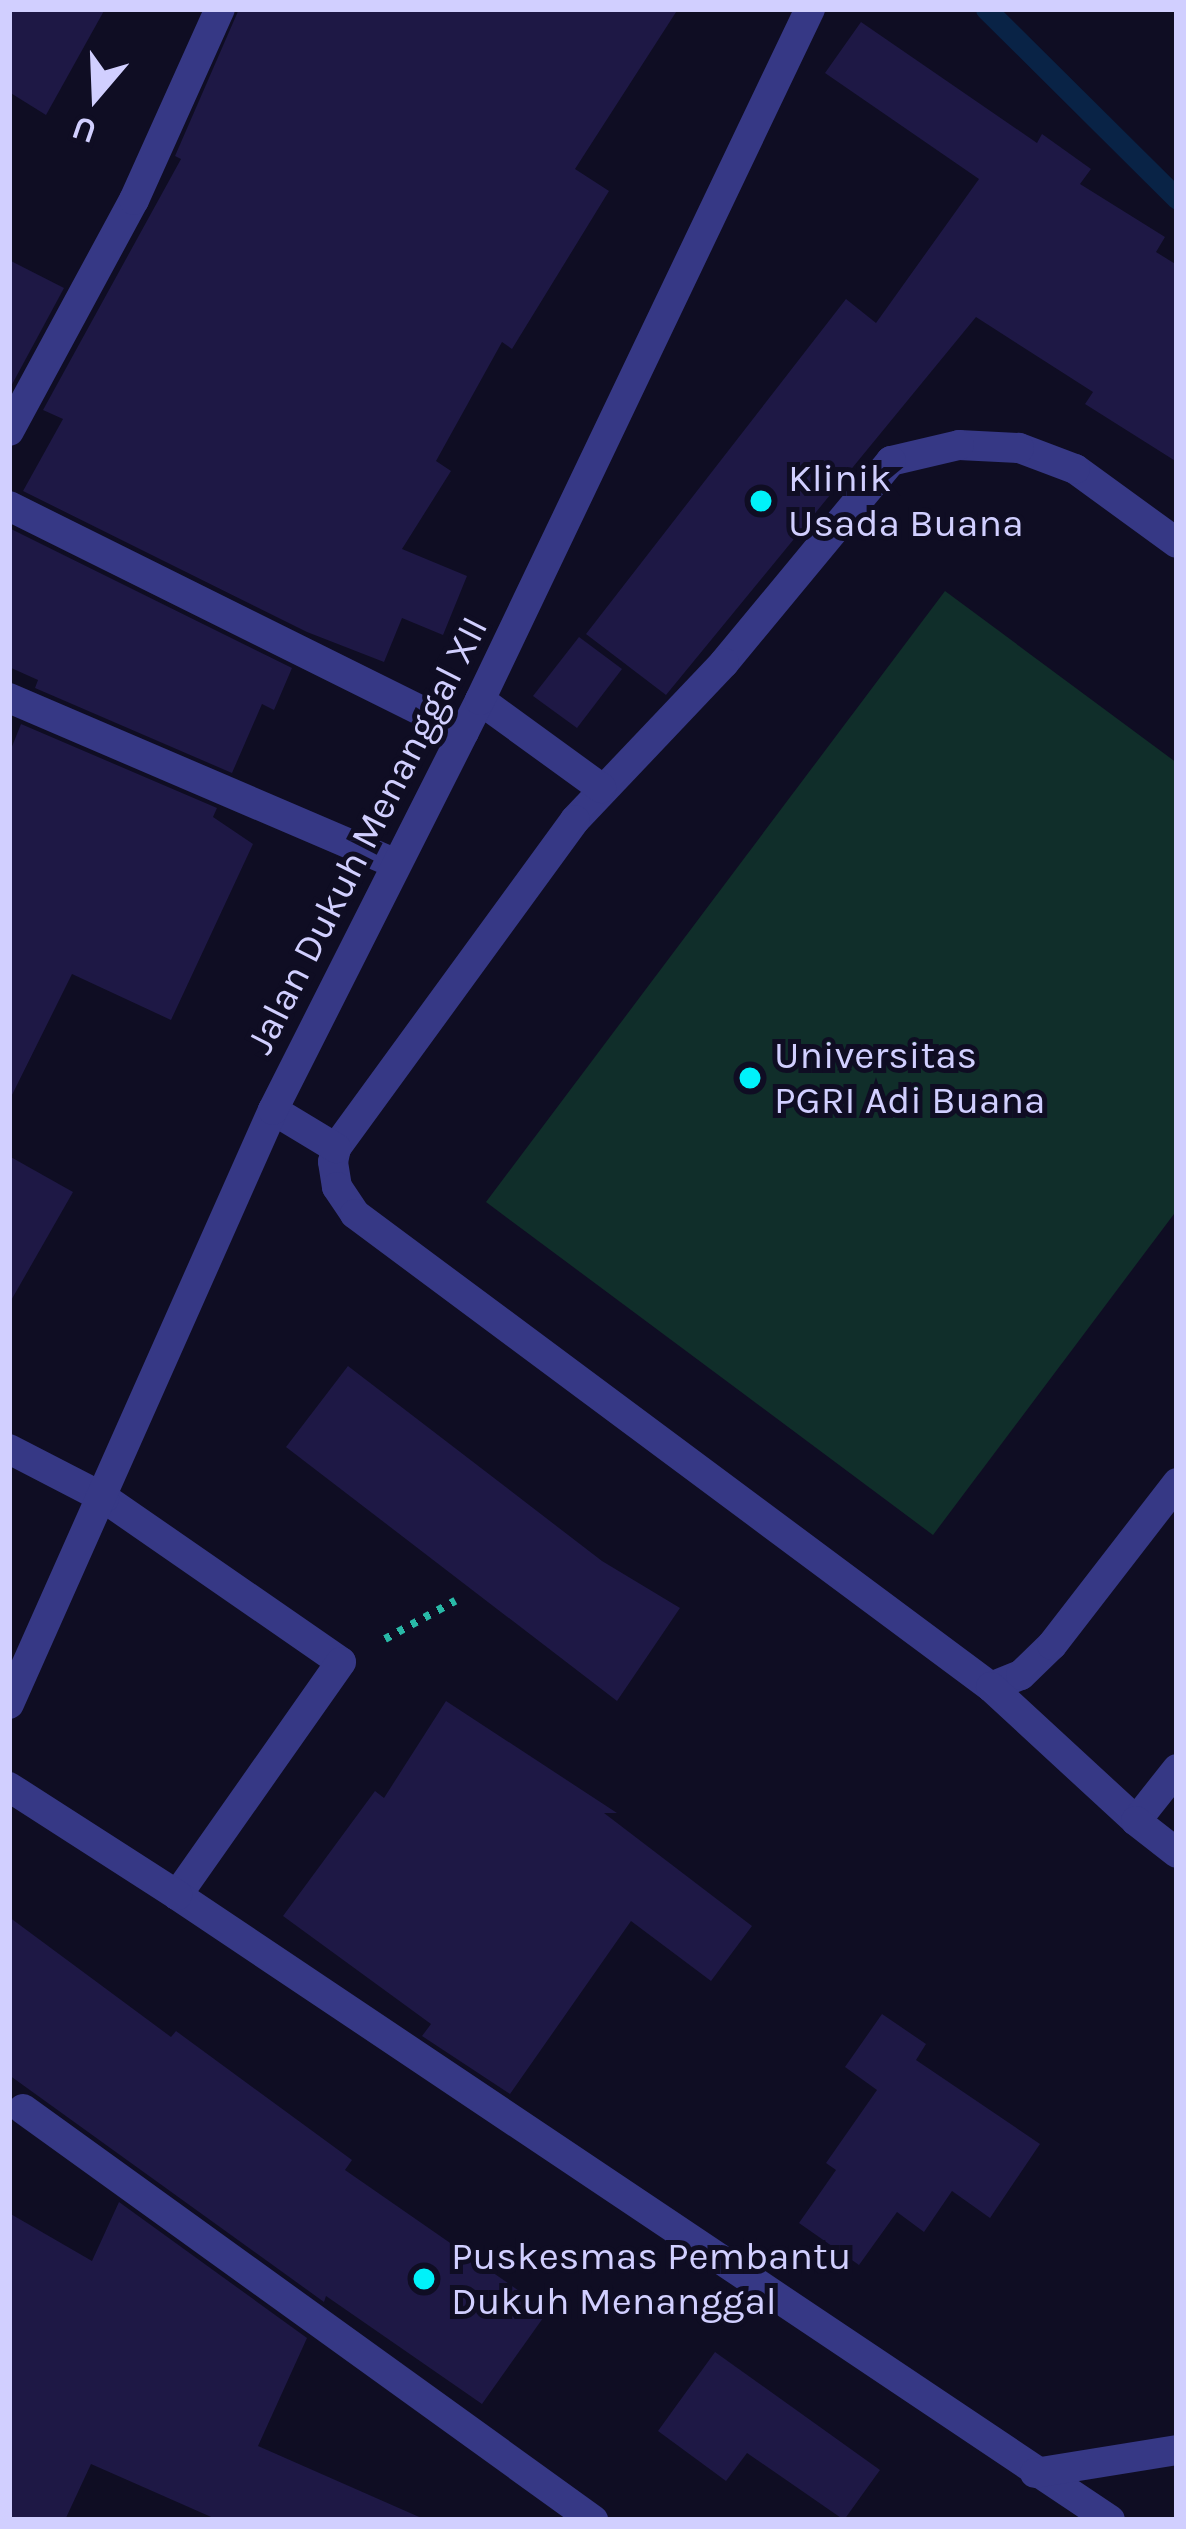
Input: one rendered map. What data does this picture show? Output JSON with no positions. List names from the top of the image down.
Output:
{
  "streets": {
    "street": ["Jalan Dukuh Menanggal XII"]
  },
  "places": ["Klinik Usada Buana", "Universitas PGRI Adi Buana", "Puskesmas Pembantu Dukuh Menanggal"],
  "north": "bottom"
}
